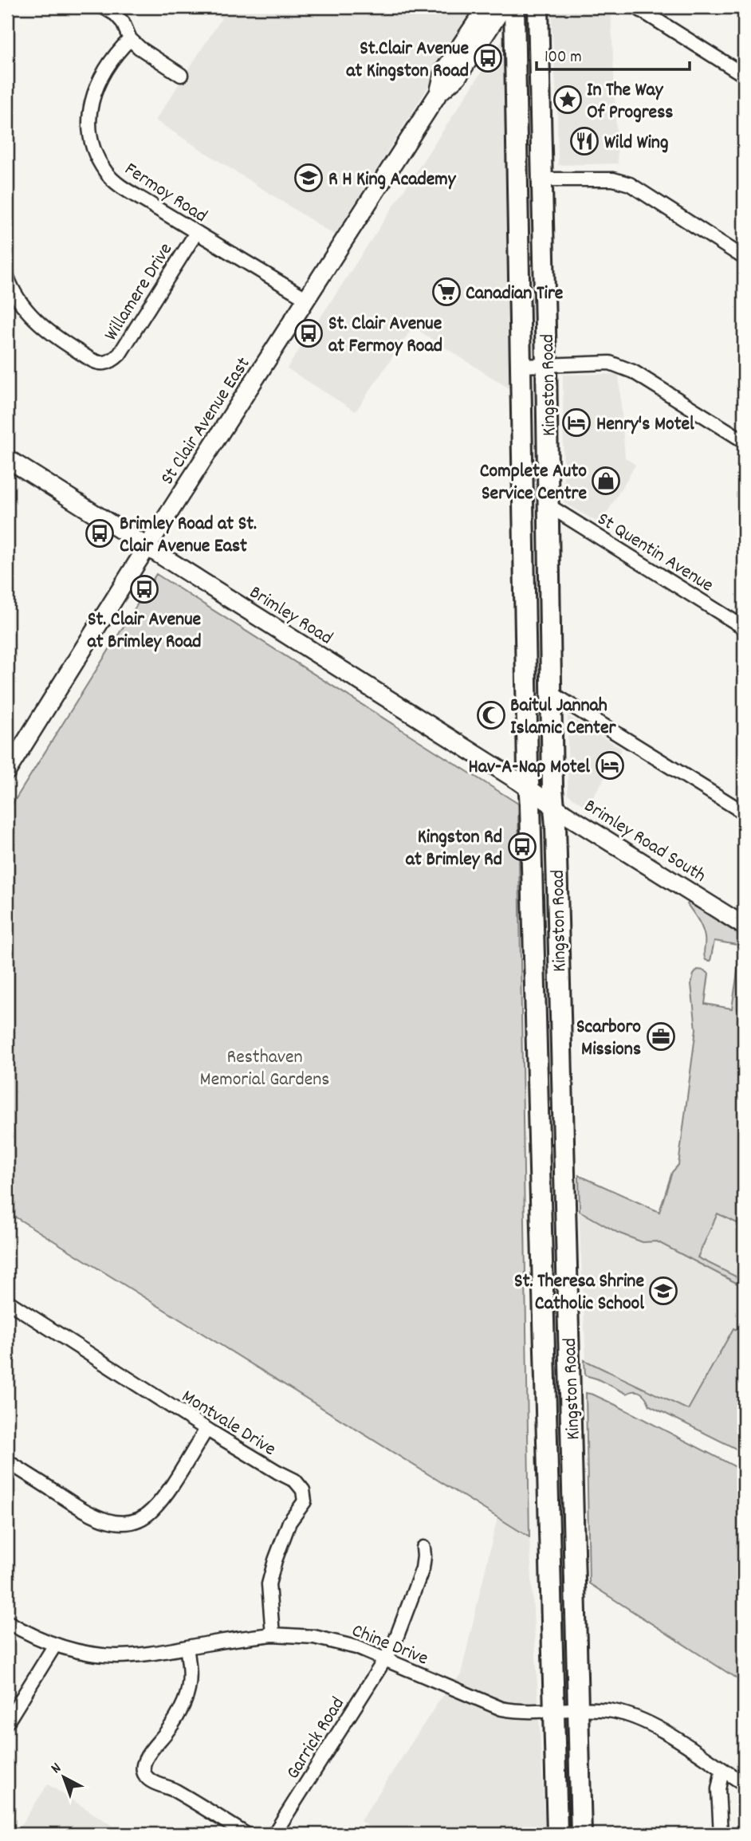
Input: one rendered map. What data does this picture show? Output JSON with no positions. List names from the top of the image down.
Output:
{
  "streets": {
    "main road": [
      "Kingston Road",
      "St Clair Avenue East",
      "Brimley Road",
      "Brimley Road South"
    ],
    "street": [
      "Fermoy Road",
      "Willamere Drive",
      "St Quentin Avenue",
      "Montvale Drive",
      "Chine Drive",
      "Garrick Road"
    ]
  },
  "crossings": [
    ["Fermoy Road", "Willamere Drive"],
    ["Fermoy Road", "St Clair Avenue East"],
    ["Kingston Road", "St Quentin Avenue"],
    ["Kingston Road", "Brimley Road"],
    ["Kingston Road", "Brimley Road South"],
    ["Kingston Road", "Chine Drive"],
    ["St Clair Avenue East", "Brimley Road"],
    ["Brimley Road", "Brimley Road South"],
    ["Montvale Drive", "Chine Drive"],
    ["Chine Drive", "Garrick Road"]
  ],
  "parks": ["Resthaven Memorial Gardens"],
  "places": {
    "bus stop": [
      "St.Clair Avenue at Kingston Road",
      "St. Clair Avenue at Fermoy Road",
      "Brimley Road at St. Clair Avenue East",
      "St. Clair Avenue at Brimley Road",
      "Kingston Rd at Brimley Rd"
    ],
    "place": ["In The Way Of Progress"],
    "restaurant": ["Wild Wing"],
    "school or university": ["R H King Academy", "St. Theresa Shrine Catholic School"],
    "supermarket": ["Canadian Tire"],
    "hotel": ["Henry's Motel", "Hav-A-Nap Motel"],
    "shop": ["Complete Auto Service Centre"],
    "mosque": ["Baitul Jannah Islamic Center"],
    "office": ["Scarboro Missions"]
  },
  "scale_bar": "100 m",
  "north": "top left"
}
